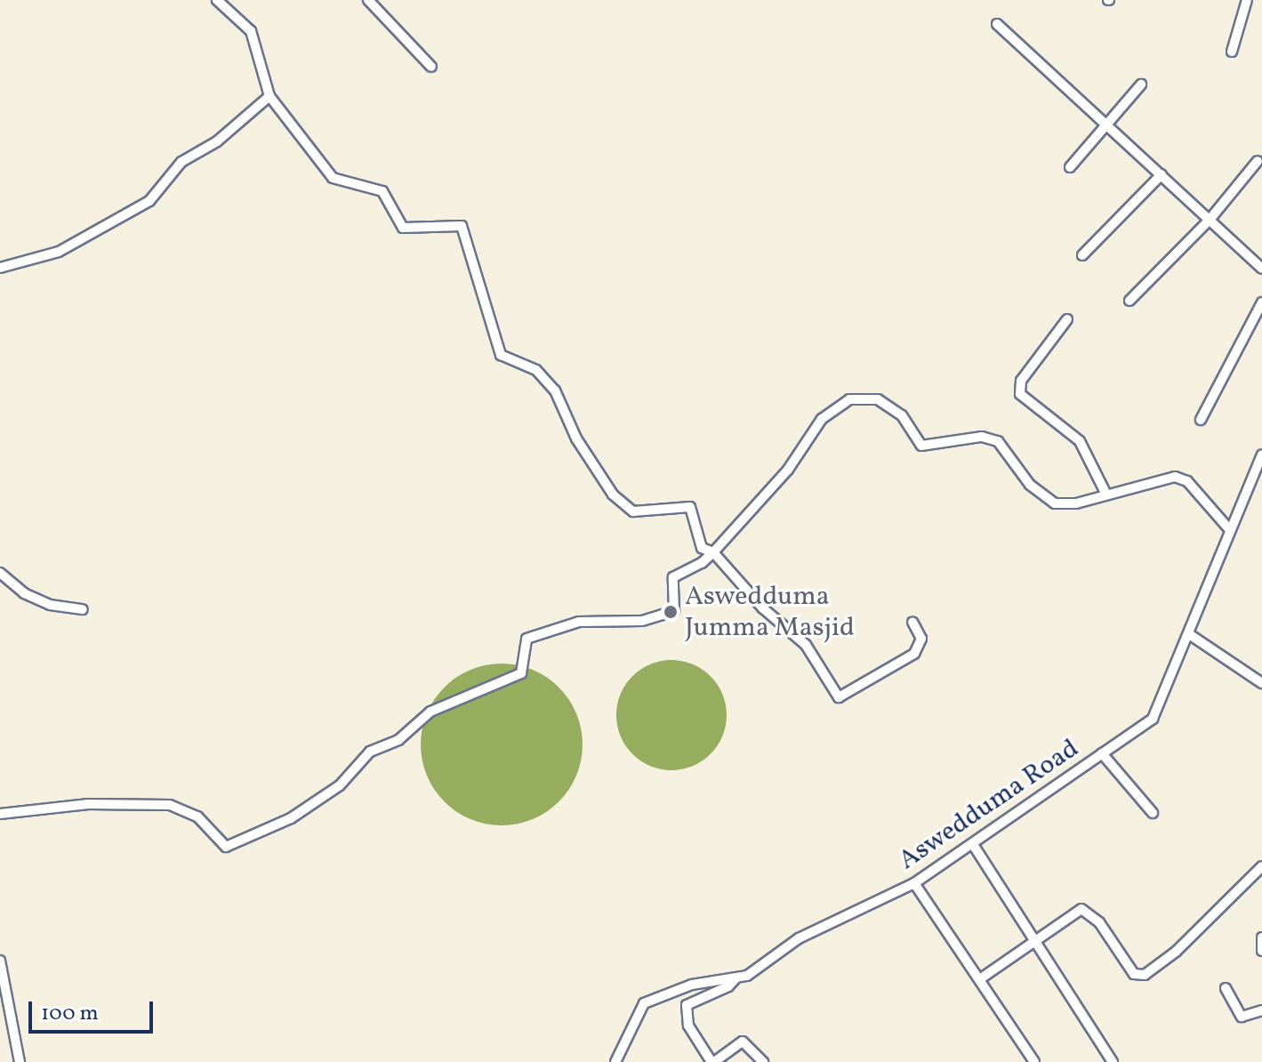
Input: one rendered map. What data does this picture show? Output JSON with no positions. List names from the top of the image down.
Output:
{
  "streets": {
    "street": ["Aswedduma Road"]
  },
  "places": ["Aswedduma Jumma Masjid"],
  "scale_bar": "100 m"
}
